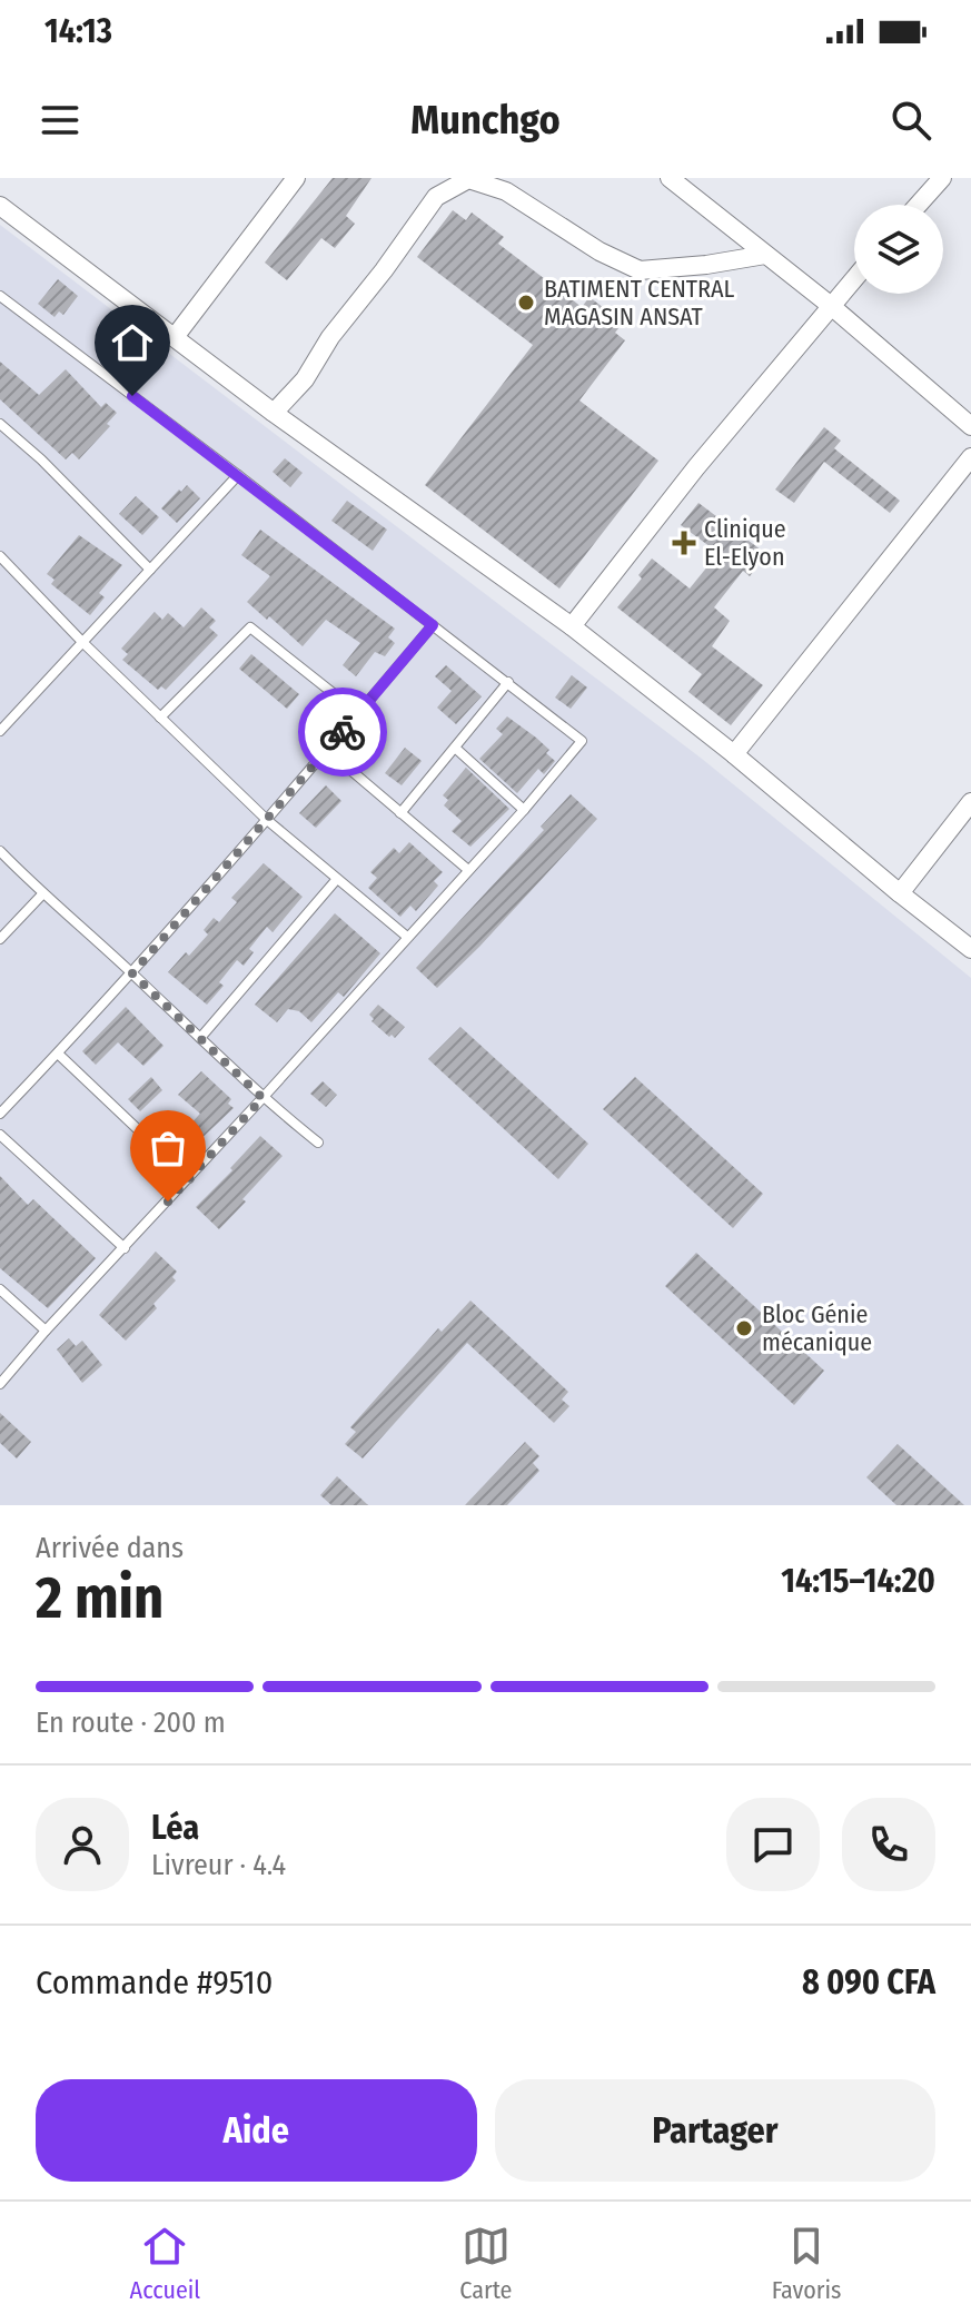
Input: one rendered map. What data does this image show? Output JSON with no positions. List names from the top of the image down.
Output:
{
  "places": {
    "other": ["BATIMENT CENTRAL MAGASIN ANSAT", "Bloc Génie mécanique"],
    "health": ["Clinique El-Elyon"]
  },
  "page": {
    "status": "14:13",
    "header": "Munchgo",
    "heading": ["2 min", "Arrivée dans", "14:15–14:20"],
    "panel": [
      "Léa",
      "Livreur · 4.4",
      "Commande #9510",
      "8 090 CFA"
    ],
    "bar": "En route · 200 m",
    "buttons": ["Aide", "Partager"],
    "tabs": ["Accueil", "Carte", "Favoris"]
  }
}
